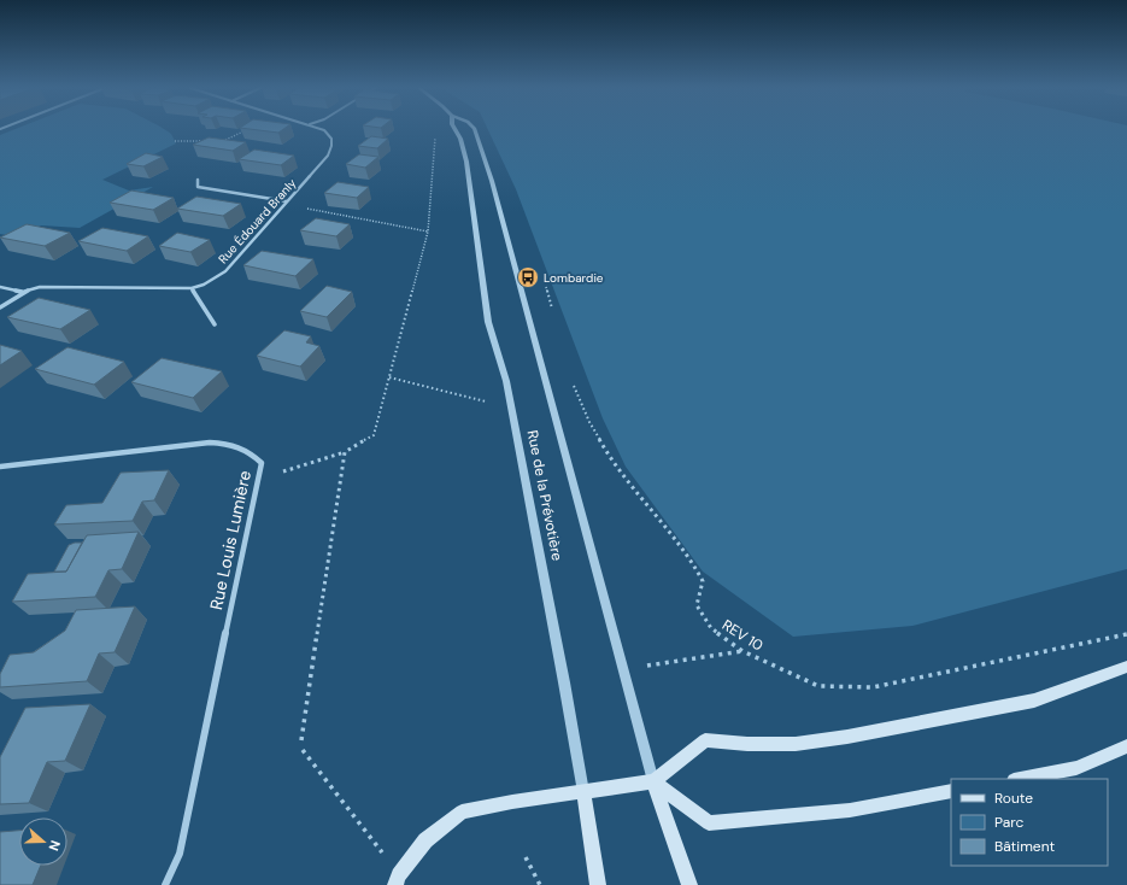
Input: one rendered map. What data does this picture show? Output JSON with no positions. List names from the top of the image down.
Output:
{
  "streets": {
    "main road": ["Rue de la Prévotière"],
    "street": ["Rue Édouard Branly", "Rue Louis Lumière"],
    "path": ["REV 10"]
  },
  "places": {
    "bus stop": ["Lombardie"]
  },
  "legend": ["Route", "Parc", "Bâtiment"],
  "north": "right"
}
